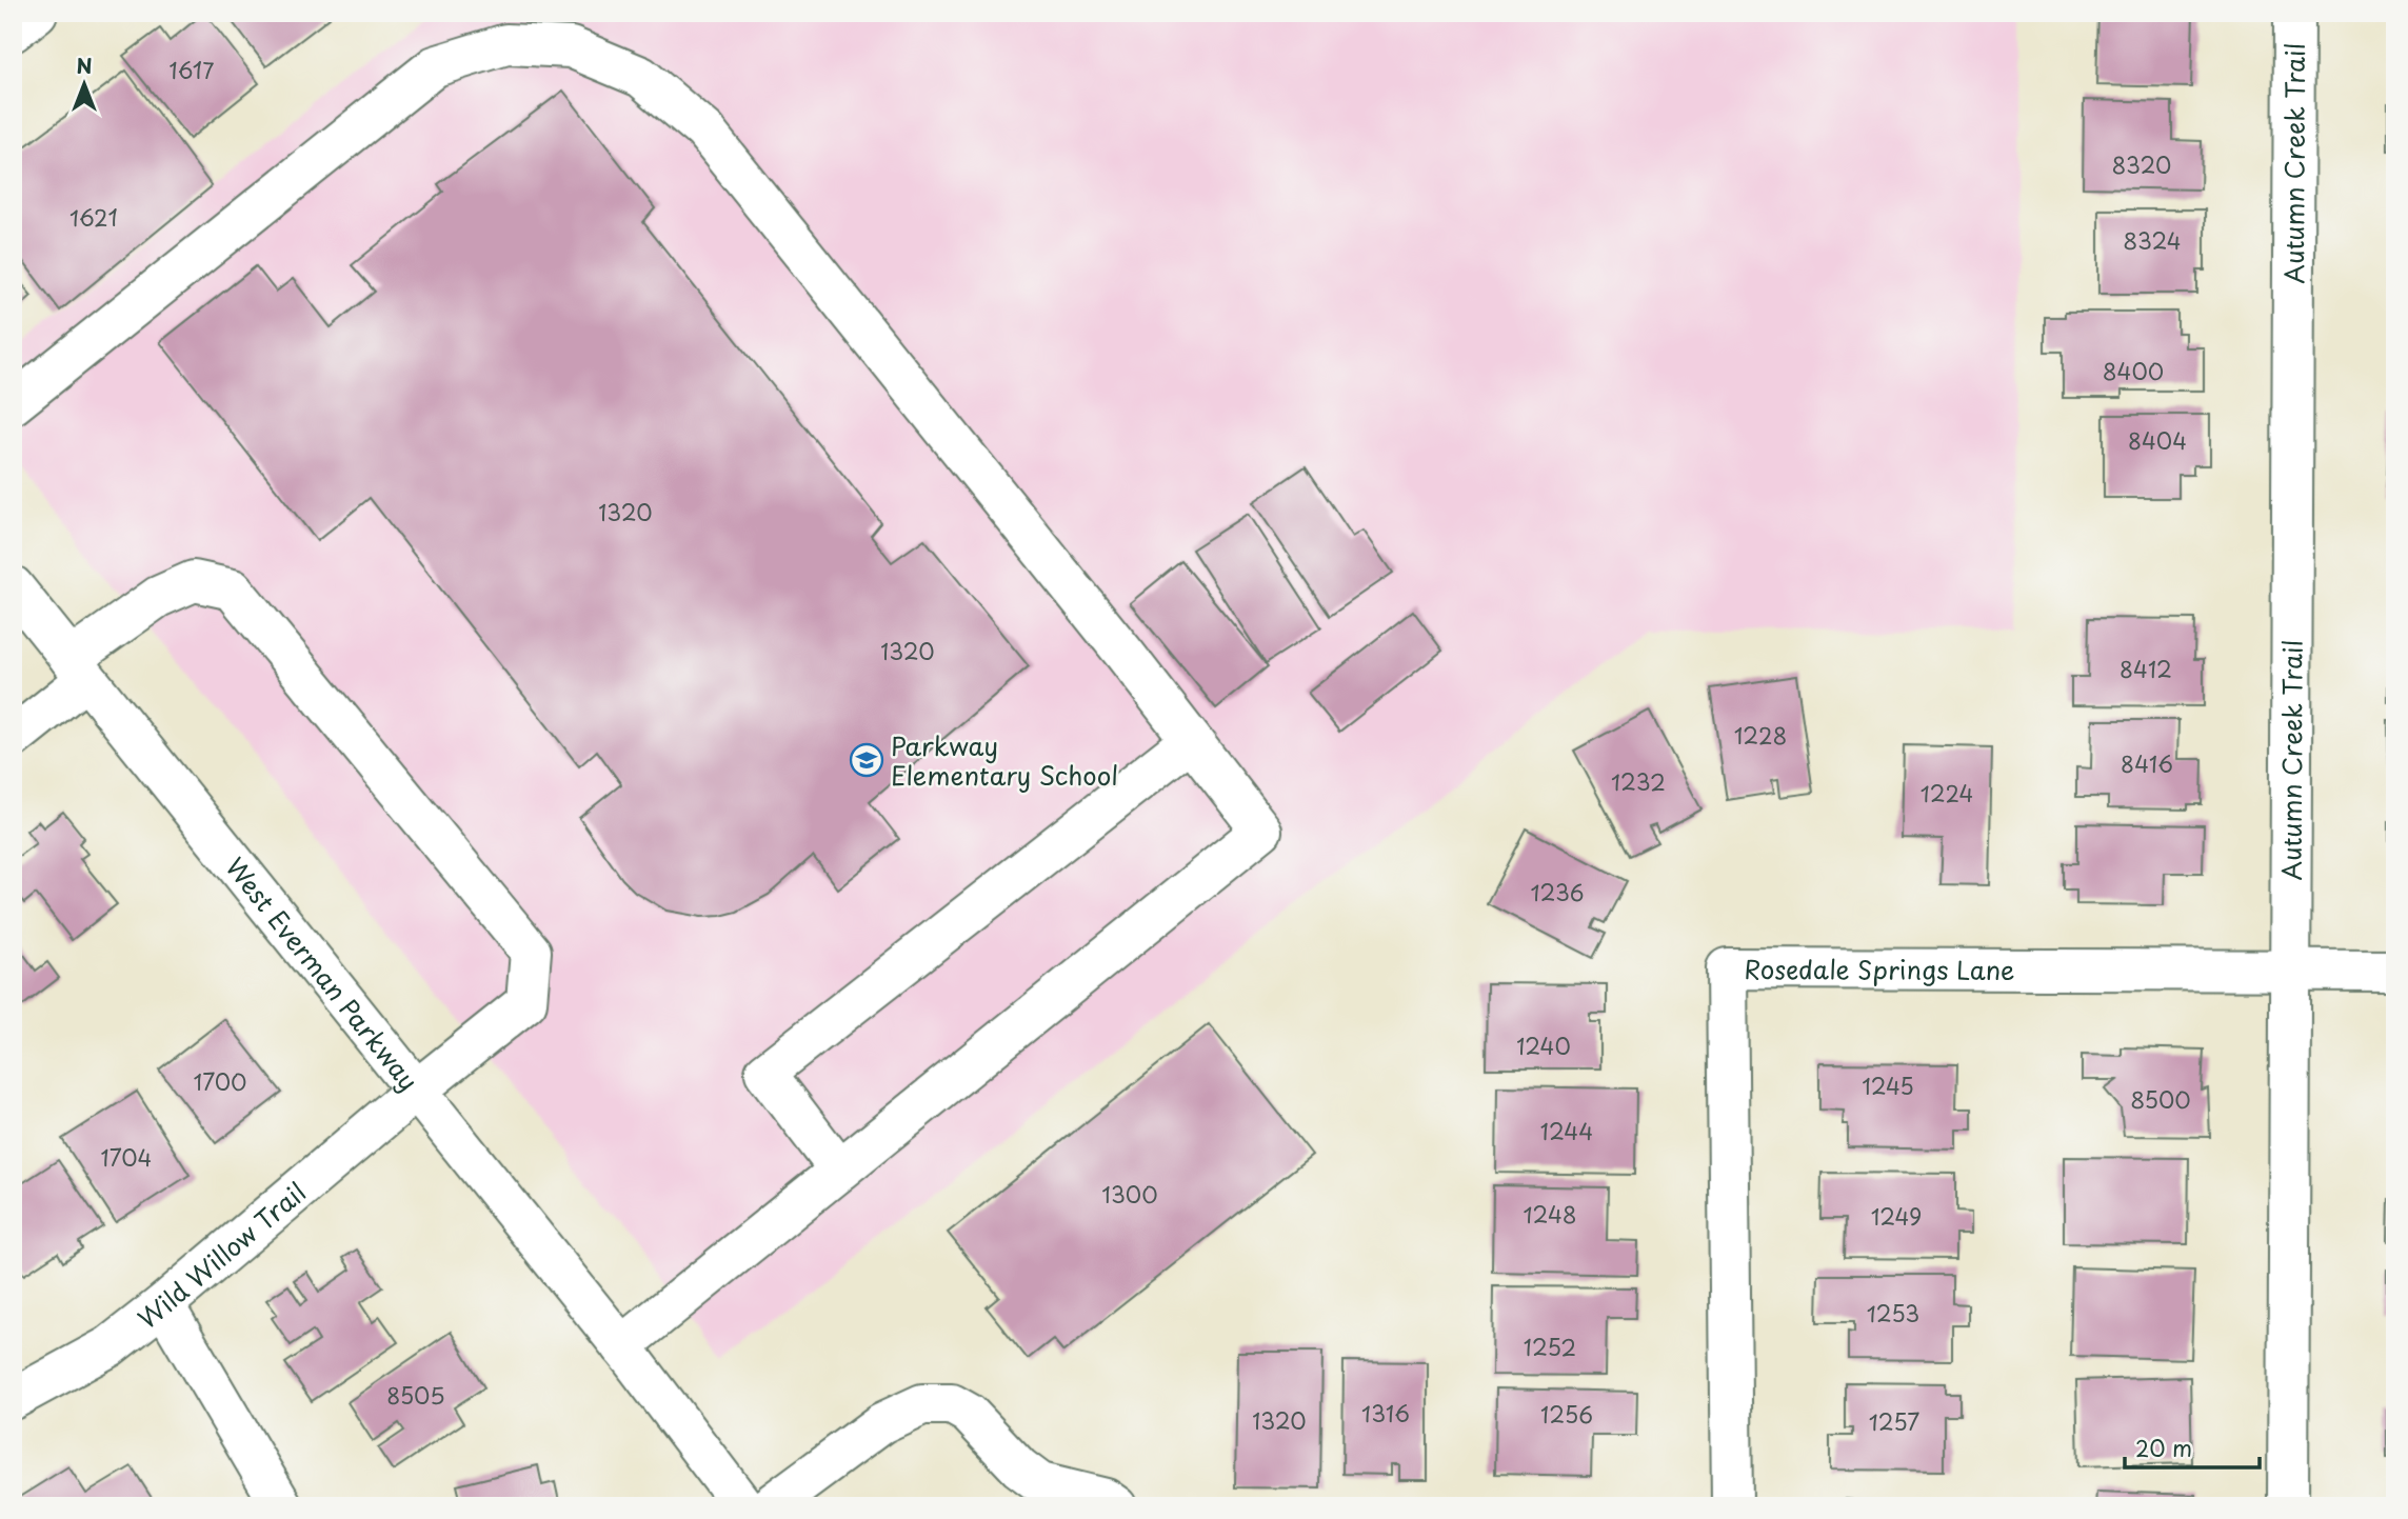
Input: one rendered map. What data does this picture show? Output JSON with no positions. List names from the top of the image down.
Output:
{
  "streets": {
    "street": [
      "Autumn Creek Trail",
      "Rosedale Springs Lane",
      "West Everman Parkway",
      "Wild Willow Trail"
    ]
  },
  "crossings": [
    ["Autumn Creek Trail", "Rosedale Springs Lane"],
    ["West Everman Parkway", "Wild Willow Trail"]
  ],
  "places": {
    "school or university": ["Parkway Elementary School"]
  },
  "house_numbers": [
    "1617",
    "8320",
    "1621",
    "8324",
    "8400",
    "8404",
    "1320",
    "1320",
    "8412",
    "1228",
    "8416",
    "1232",
    "1224",
    "1236",
    "1240",
    "1700",
    "1245",
    "8500",
    "1244",
    "1704",
    "1300",
    "1248",
    "1249",
    "1253",
    "1252",
    "8505",
    "1316",
    "1256",
    "1320",
    "1257"
  ],
  "scale_bar": "20 m",
  "north": "top"
}
